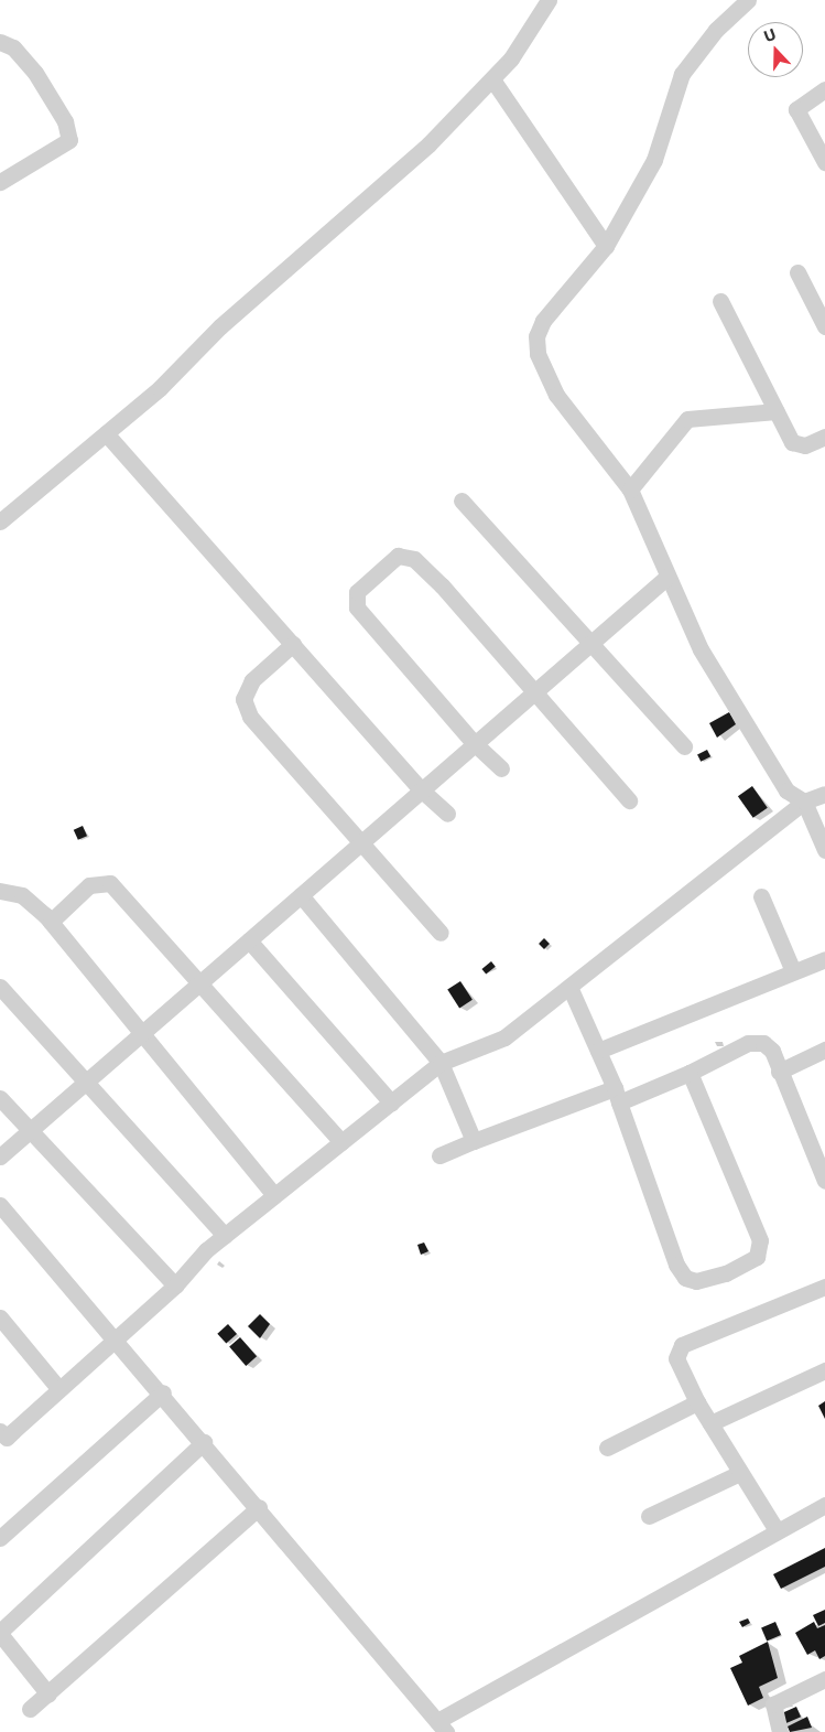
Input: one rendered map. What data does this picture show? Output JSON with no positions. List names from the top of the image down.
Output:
{
  "north": "top"
}
